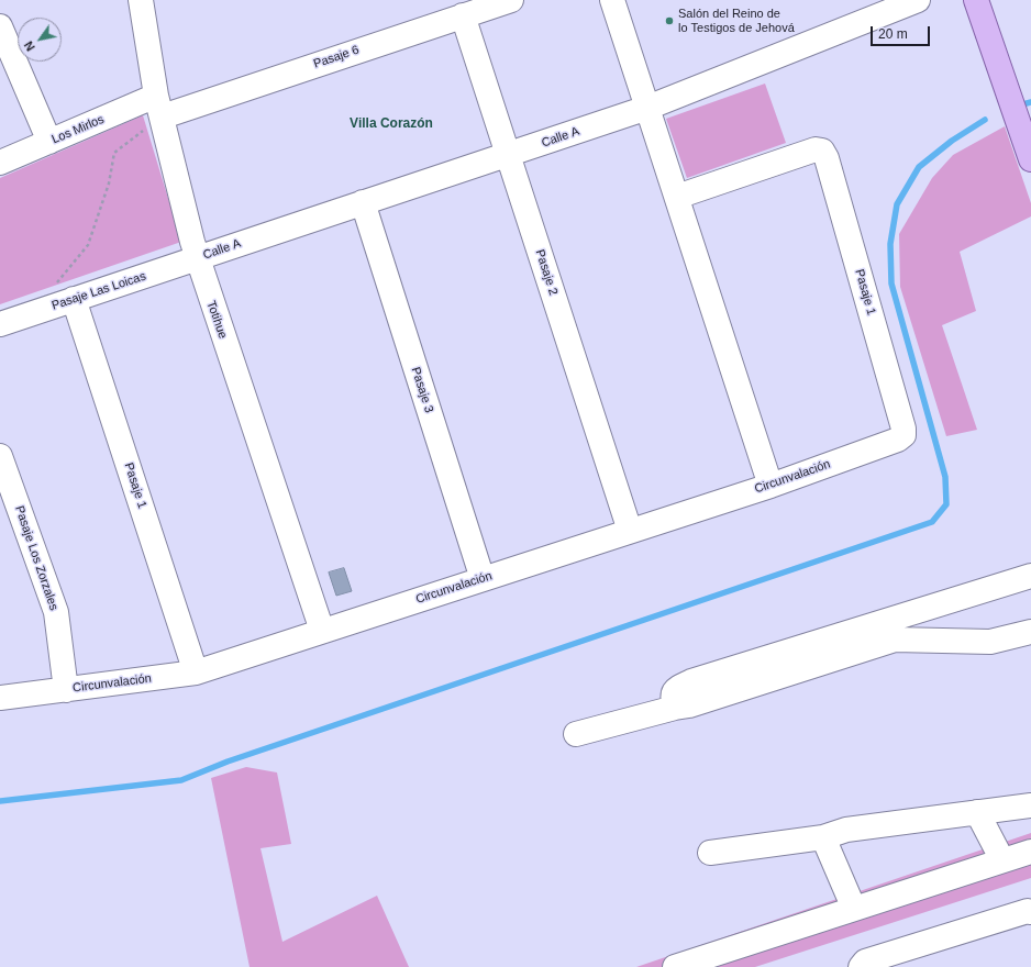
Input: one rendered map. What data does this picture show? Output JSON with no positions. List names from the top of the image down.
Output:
{
  "streets": {
    "street": [
      "Pasaje 6",
      "Los Mirlos",
      "Calle A",
      "Pasaje 2",
      "Pasaje Las Loicas",
      "Pasaje 1",
      "Totihue",
      "Pasaje 3",
      "Circunvalación",
      "Pasaje Los Zorzales"
    ]
  },
  "crossings": [
    ["Pasaje 6", "Los Mirlos"],
    ["Pasaje 6", "Pasaje 2"],
    ["Pasaje 6", "Totihue"],
    ["Los Mirlos", "Totihue"],
    ["Calle A", "Pasaje 2"],
    ["Calle A", "Pasaje Las Loicas"],
    ["Calle A", "Totihue"],
    ["Calle A", "Pasaje 3"],
    ["Pasaje 2", "Circunvalación"],
    ["Pasaje Las Loicas", "Pasaje 1"],
    ["Pasaje Las Loicas", "Totihue"],
    ["Pasaje 1", "Circunvalación"],
    ["Totihue", "Circunvalación"],
    ["Pasaje 3", "Circunvalación"],
    ["Circunvalación", "Pasaje Los Zorzales"]
  ],
  "districts": ["Villa Corazón"],
  "places": ["Salón del Reino de lo Testigos de Jehová"],
  "scale_bar": "20 m",
  "north": "bottom left"
}
